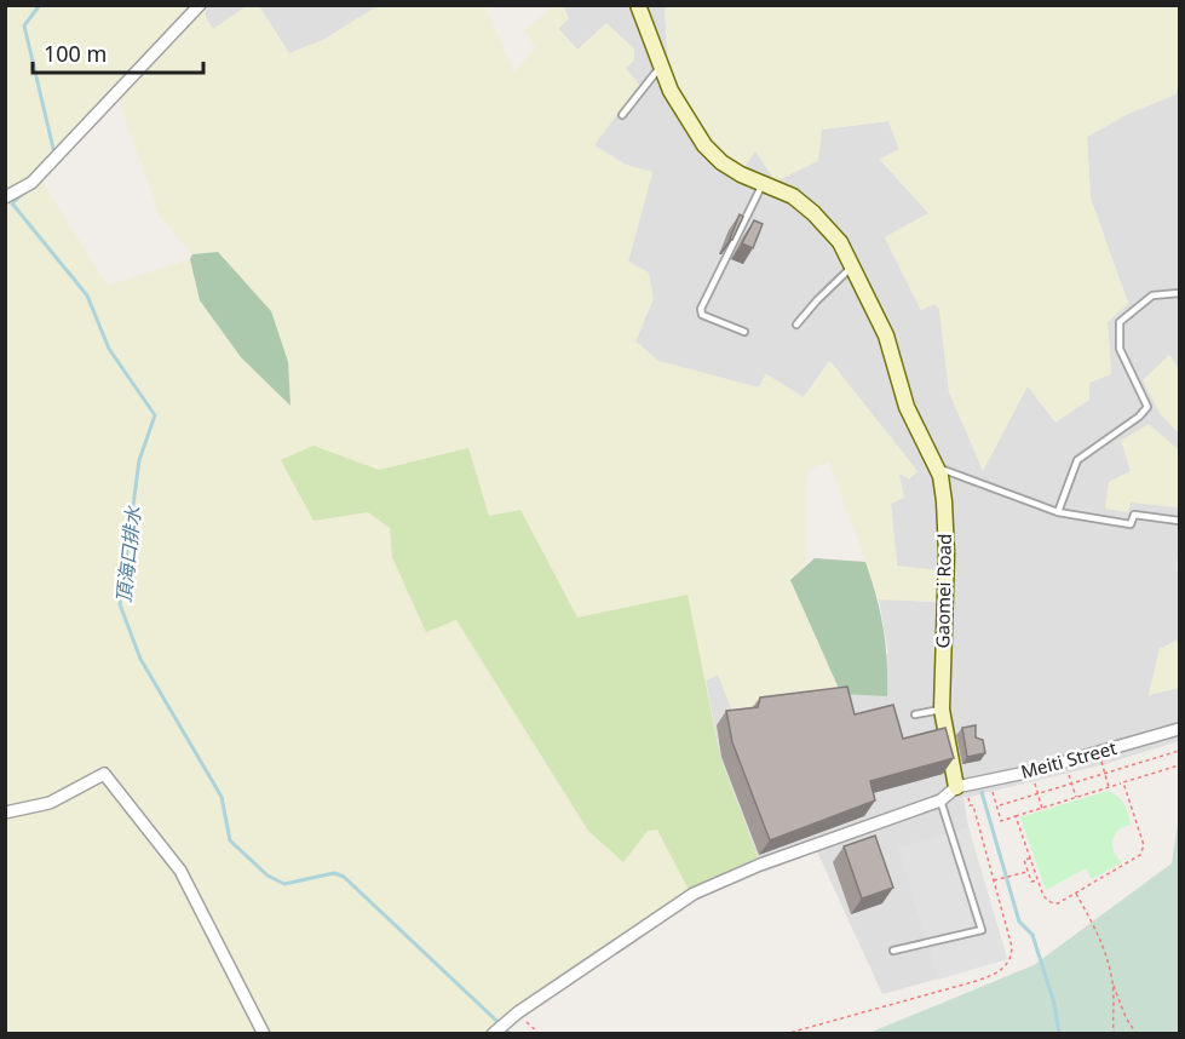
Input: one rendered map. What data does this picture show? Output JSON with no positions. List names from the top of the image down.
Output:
{
  "streets": {
    "street": ["Gaomei Road", "Meiti Street"]
  },
  "crossings": [
    ["Gaomei Road", "Meiti Street"]
  ],
  "water": ["頂海口排水"],
  "scale_bar": "100 m"
}
